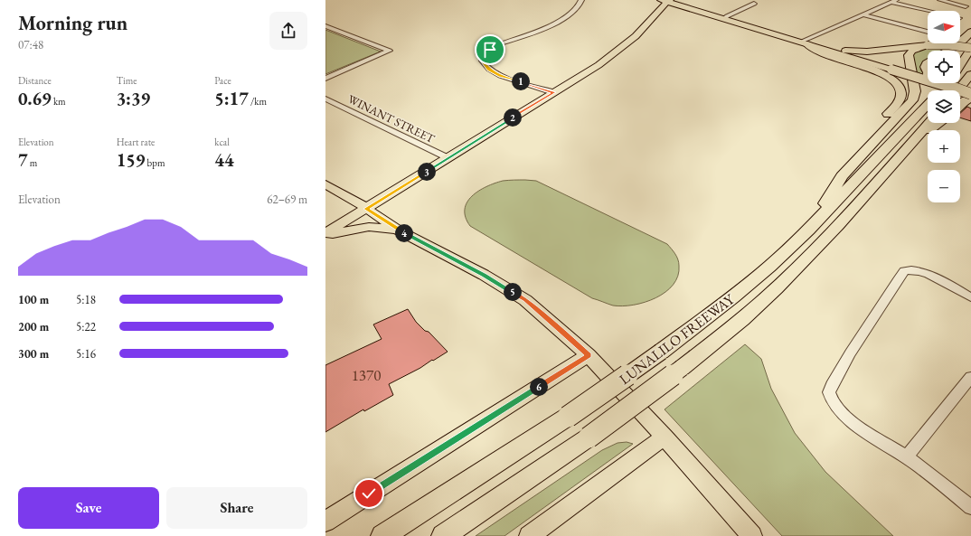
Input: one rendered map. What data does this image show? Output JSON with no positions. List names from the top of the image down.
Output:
{
  "streets": {
    "highway": ["LUNALILO FREEWAY"],
    "street": ["WINANT STREET"]
  },
  "house_numbers": ["1370"],
  "north": "right",
  "page": {
    "heading": ["Morning run", "07:48"],
    "map_buttons": ["+", "−"],
    "stats": [
      ["Distance", "0.69 km"],
      ["Time", "3:39"],
      ["Pace", "5:17 /km"],
      ["Elevation", "7 m"],
      ["Heart rate", "159 bpm"],
      ["kcal", "44"]
    ],
    "pins": [
      "1",
      "2",
      "3",
      "4",
      "5",
      "6"
    ],
    "chart": ["Elevation", "62–69 m"],
    "list": [
      {
        "name": "100 m",
        "note": "5:18"
      },
      {
        "name": "200 m",
        "note": "5:22"
      },
      {
        "name": "300 m",
        "note": "5:16"
      }
    ],
    "buttons": ["Save", "Share"]
  }
}
